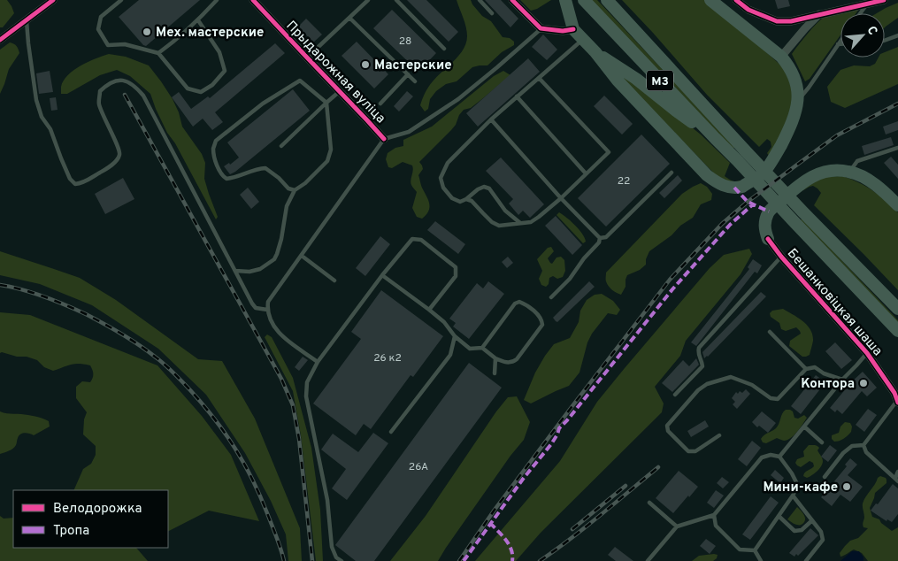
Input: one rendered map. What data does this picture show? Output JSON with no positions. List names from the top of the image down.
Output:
{
  "streets": {
    "main road": ["М3", "Бешанковіцкая шаша"],
    "street": ["Прыдарожная вуліца"]
  },
  "places": [
    "Мех. мастерские",
    "Мастерские",
    "Контора",
    "Мини-кафе"
  ],
  "house_numbers": [
    "28",
    "22",
    "26 к2",
    "26А"
  ],
  "legend": ["Велодорожка", "Тропа"],
  "north": "top right"
}
